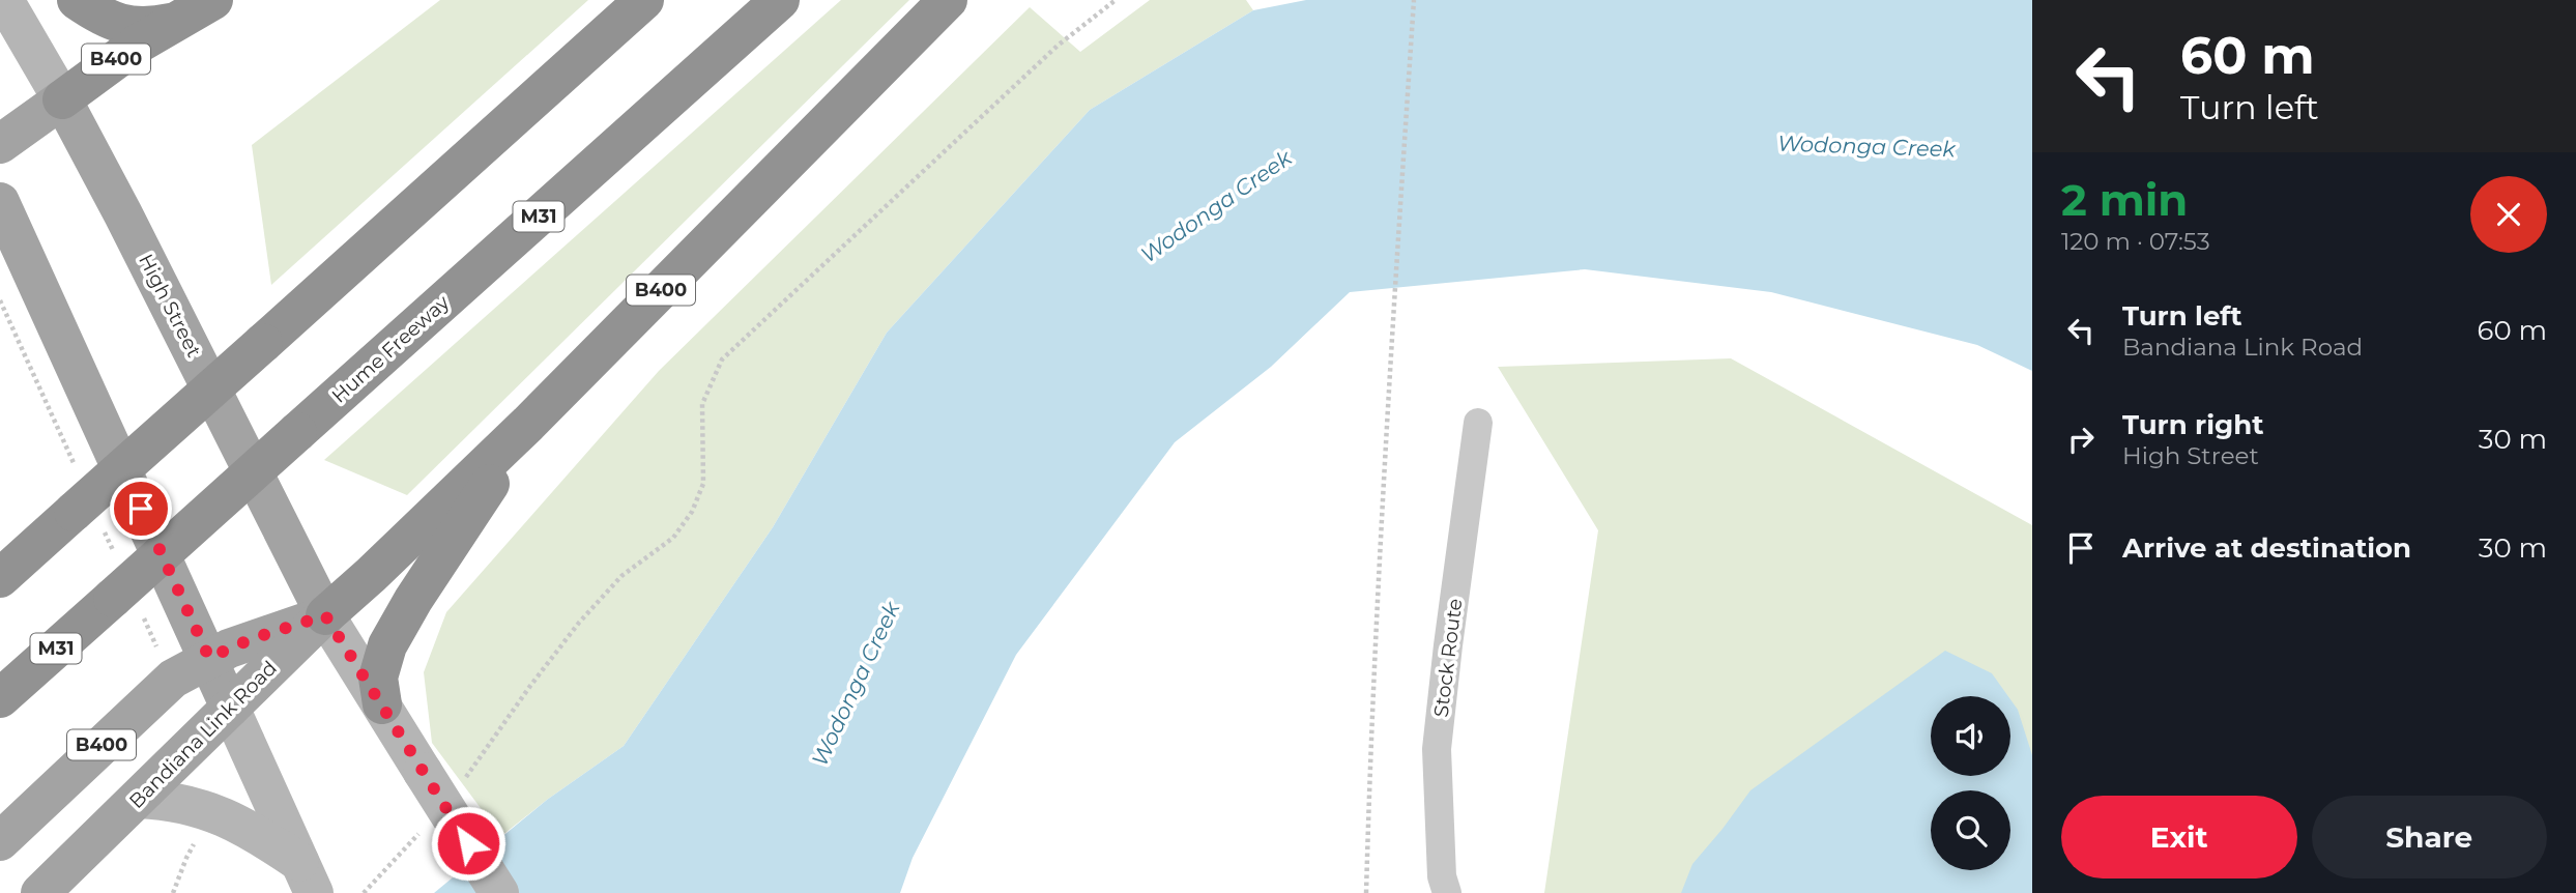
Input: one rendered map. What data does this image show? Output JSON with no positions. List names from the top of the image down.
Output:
{
  "streets": {
    "highway": ["B400", "M31", "Hume Freeway"],
    "main road": ["High Street", "Bandiana Link Road"],
    "street": ["Stock Route"]
  },
  "crossings": [
    ["B400", "High Street"],
    ["B400", "Bandiana Link Road"],
    ["High Street", "Bandiana Link Road"]
  ],
  "water": ["Wodonga Creek"],
  "page": {
    "turn": ["60 m", "Turn left"],
    "heading": ["2 min", "120 m · 07:53"],
    "list": [
      {
        "name": "Turn left",
        "note": "Bandiana Link Road",
        "value": "60 m"
      },
      {
        "name": "Turn right",
        "note": "High Street",
        "value": "30 m"
      },
      {
        "name": "Arrive at destination",
        "value": "30 m"
      }
    ],
    "buttons": ["Exit", "Share"]
  }
}
